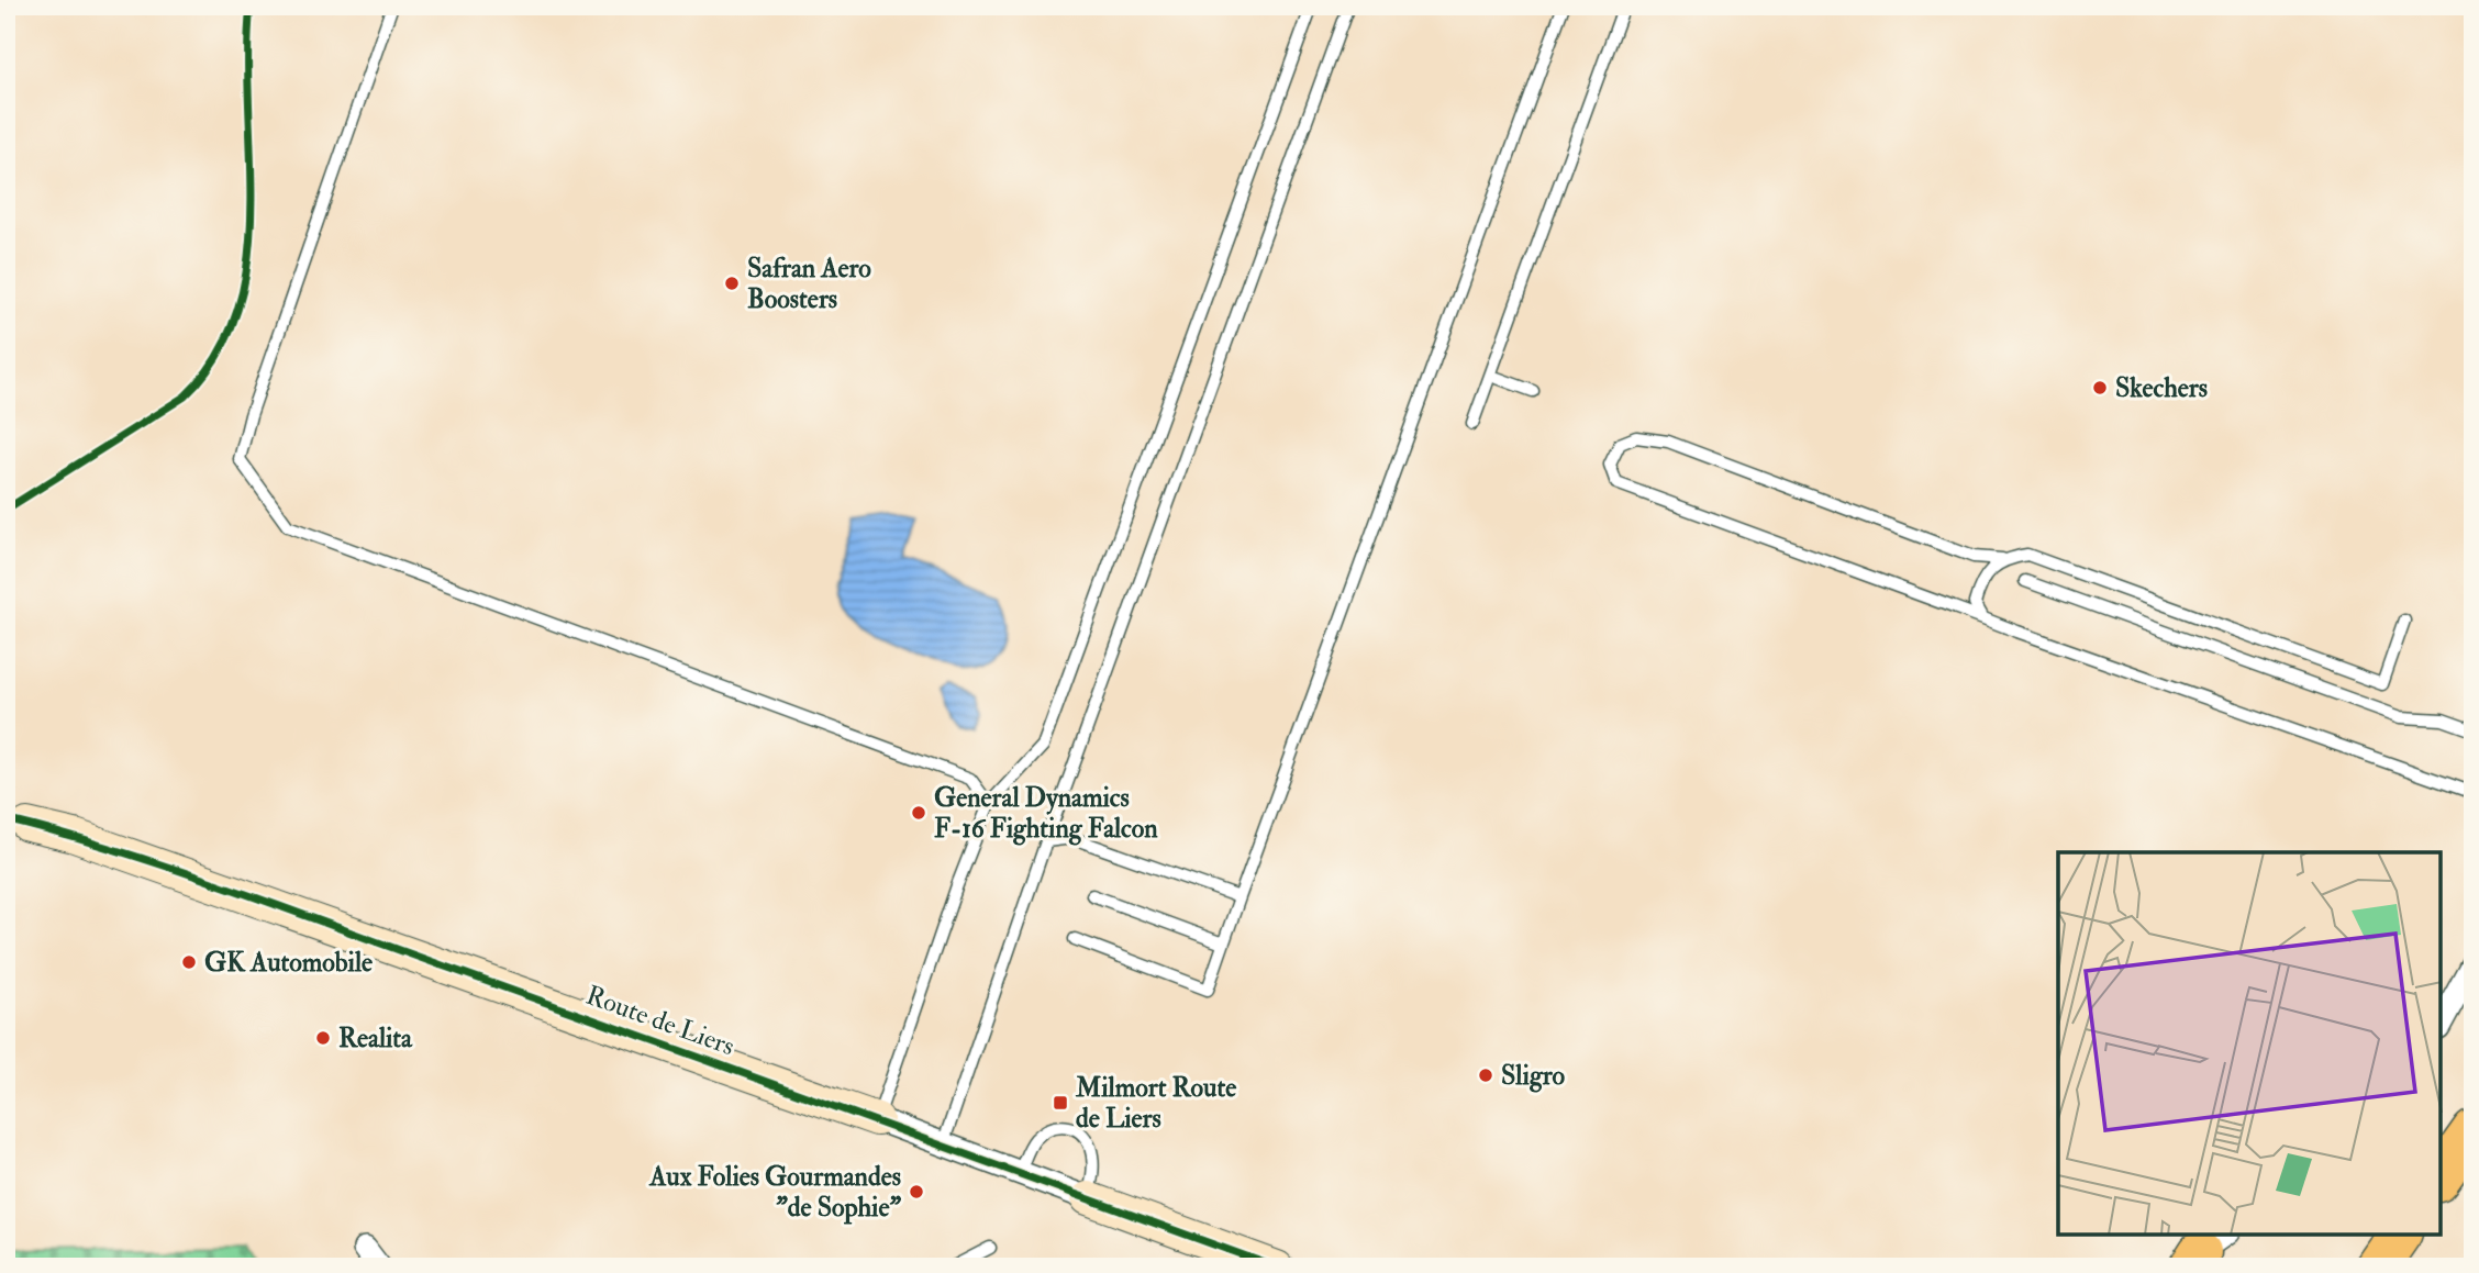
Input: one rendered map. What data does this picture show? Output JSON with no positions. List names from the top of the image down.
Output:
{
  "streets": {
    "street": ["Route de Liers"]
  },
  "places": {
    "other": [
      "Safran Aero Boosters",
      "Skechers",
      "General Dynamics F-16 Fighting Falcon",
      "GK Automobile",
      "Realita",
      "Sligro",
      "Aux Folies Gourmandes \"de Sophie\""
    ],
    "transit": ["Milmort Route de Liers"]
  }
}
